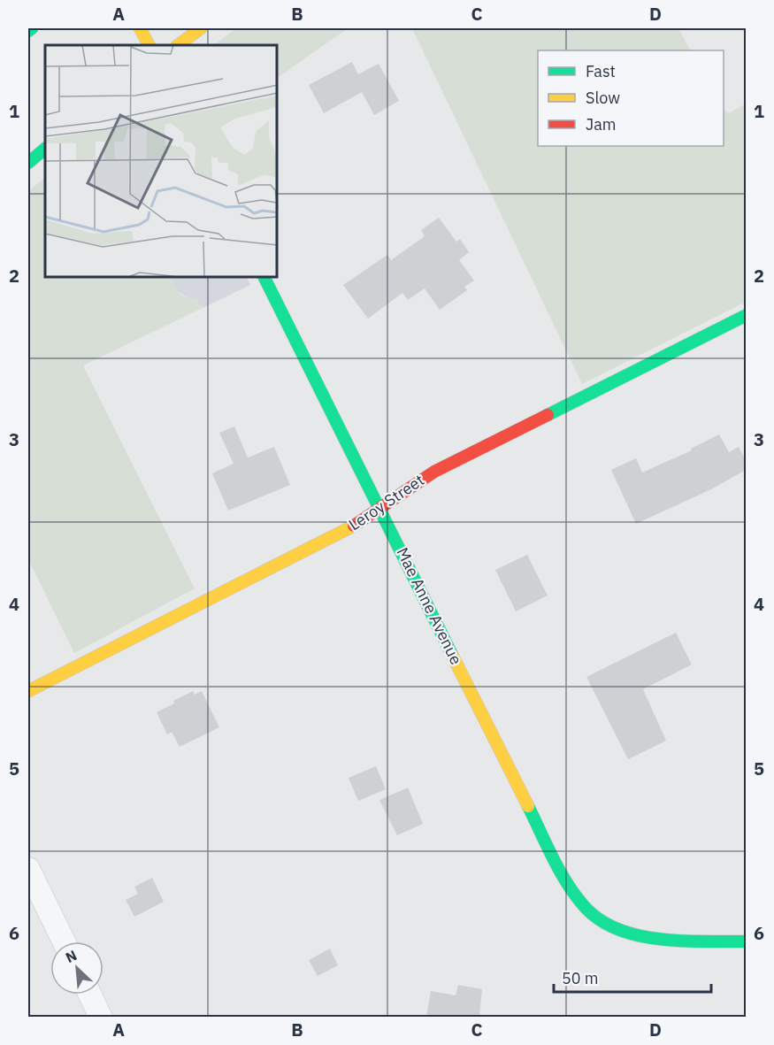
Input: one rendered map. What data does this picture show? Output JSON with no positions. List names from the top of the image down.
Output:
{
  "streets": {
    "main road": ["Leroy Street", "Mae Anne Avenue"]
  },
  "crossings": [
    ["Leroy Street", "Mae Anne Avenue"]
  ],
  "legend": ["Fast", "Slow", "Jam"],
  "scale_bar": "50 m",
  "north": "top left",
  "grid": {
    "columns": [
      "A",
      "B",
      "C",
      "D"
    ],
    "rows": [
      "1",
      "2",
      "3",
      "4",
      "5",
      "6"
    ]
  }
}
